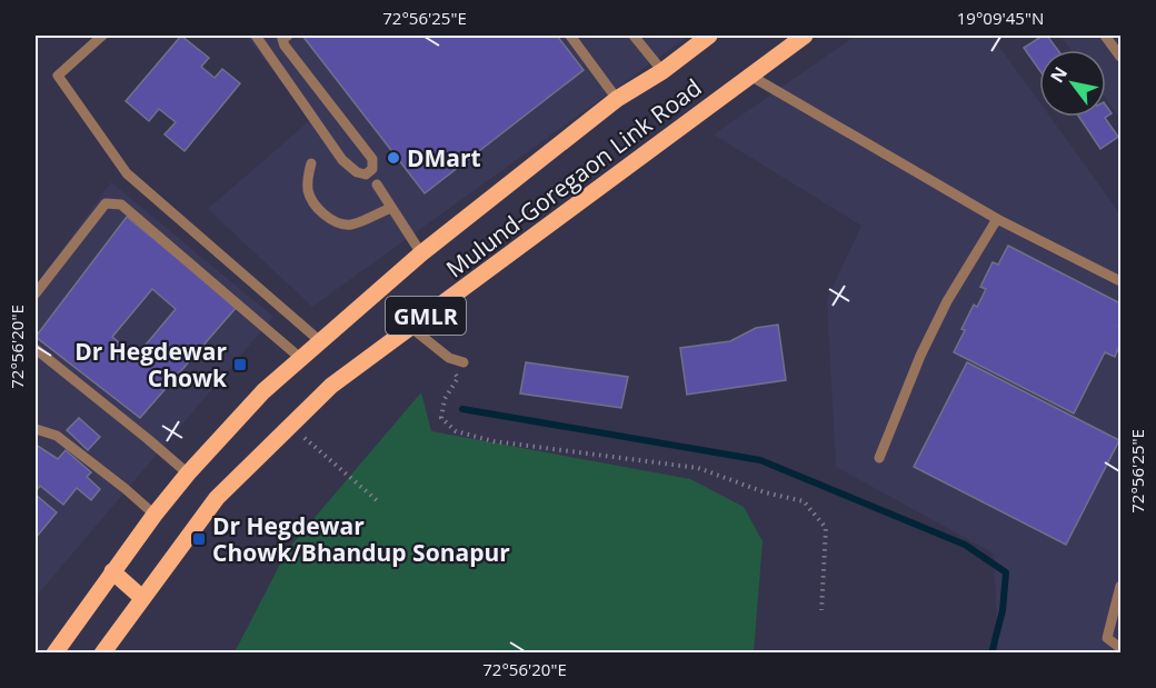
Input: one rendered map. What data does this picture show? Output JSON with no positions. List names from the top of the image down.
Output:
{
  "streets": {
    "main road": ["Mulund-Goregaon Link Road", "GMLR"]
  },
  "places": {
    "other": ["DMart"],
    "transit": ["Dr Hegdewar Chowk", "Dr Hegdewar Chowk/Bhandup Sonapur"]
  },
  "north": "top left",
  "coordinates": ["72°56'25\"E", "19°09'45\"N", "72°56'20\"E"]
}
